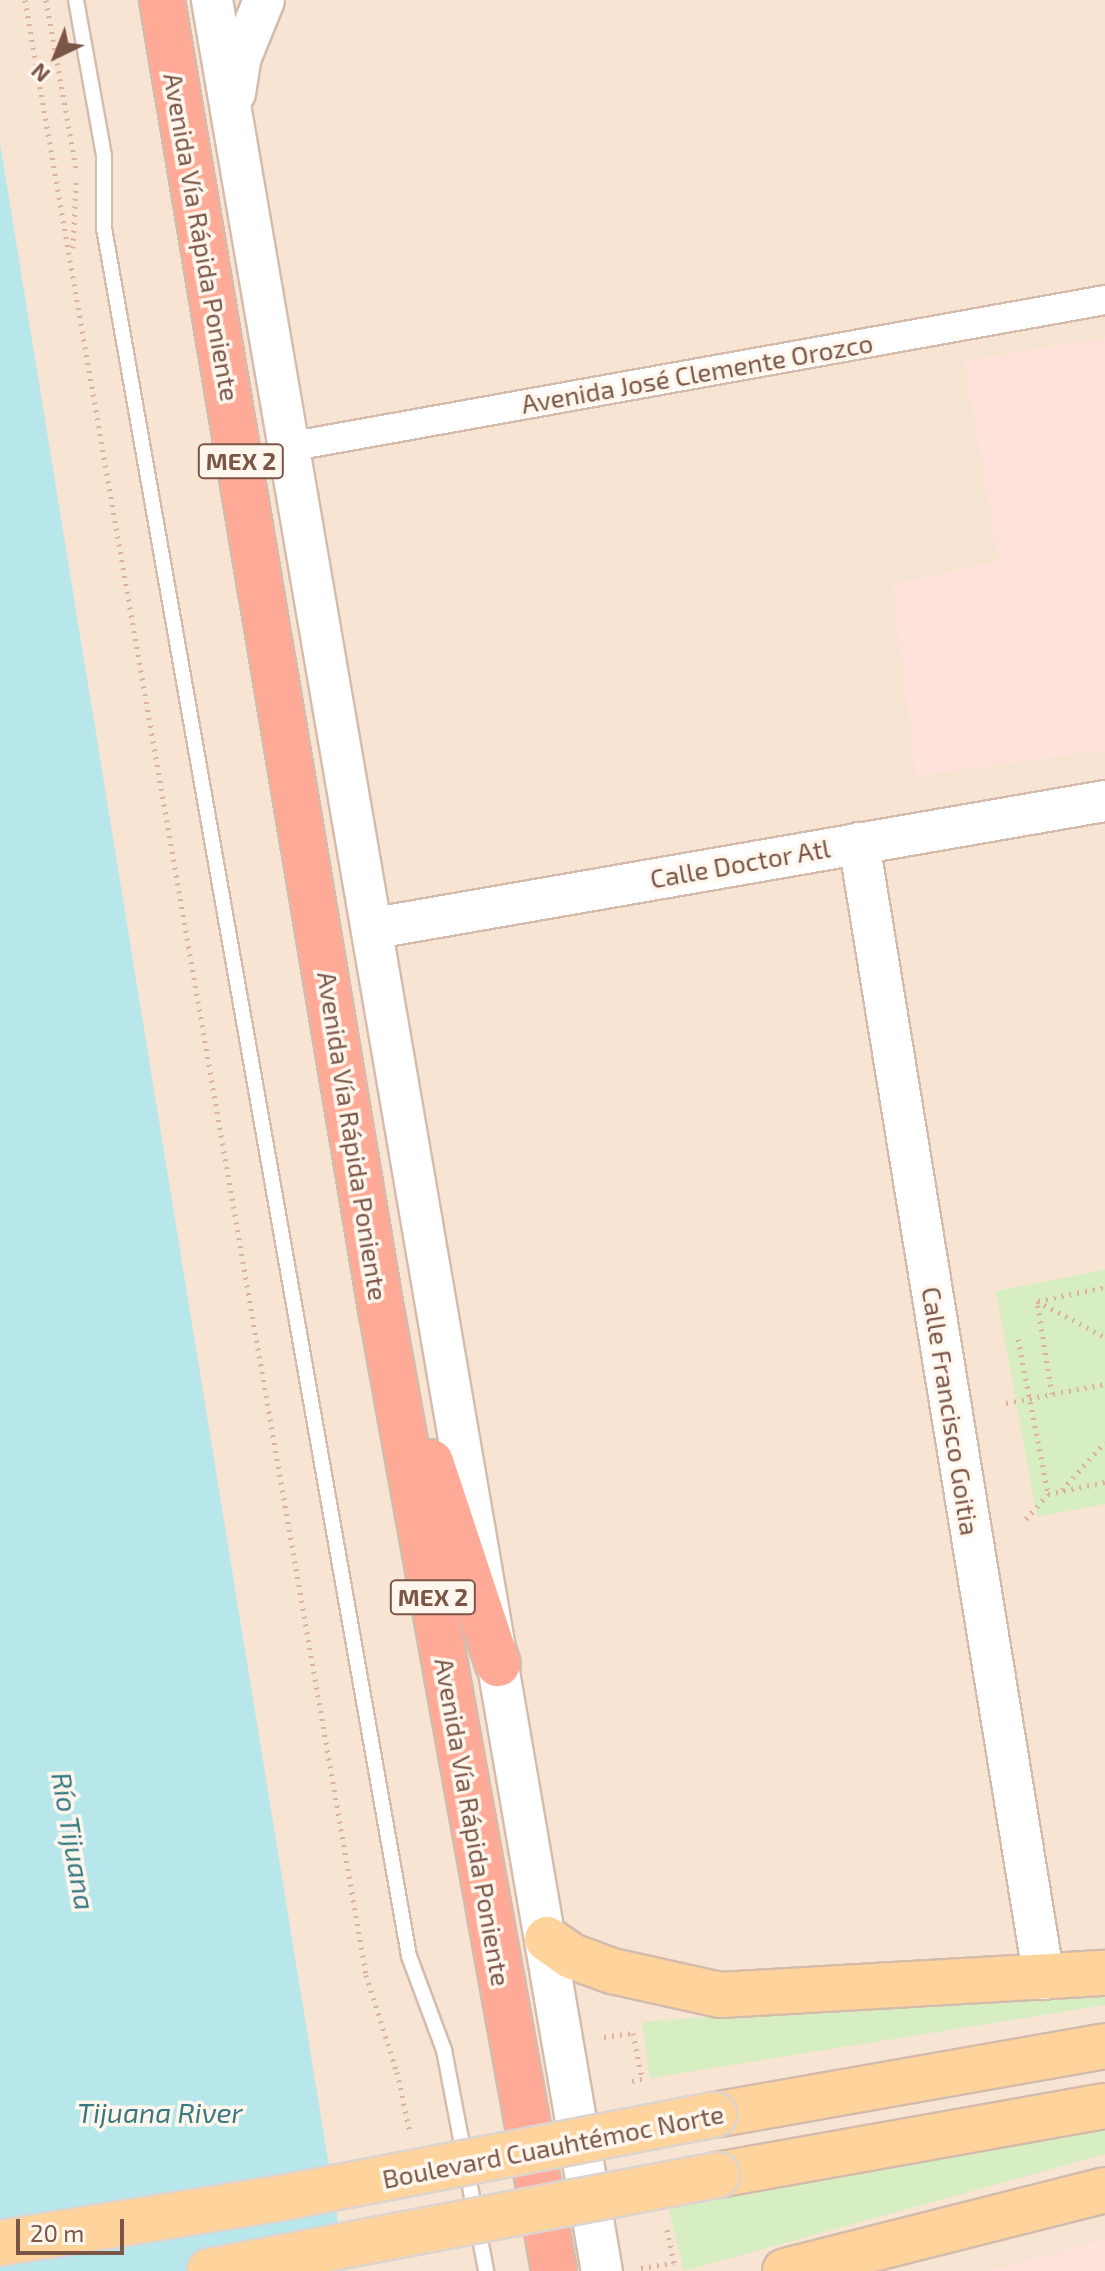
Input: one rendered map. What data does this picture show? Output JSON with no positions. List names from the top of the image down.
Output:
{
  "streets": {
    "highway": ["Avenida Vía Rápida Poniente", "MEX 2"],
    "main road": ["Calle Doctor Atl", "Calle Francisco Goitia", "Boulevard Cuauhtémoc Norte"],
    "street": ["Avenida José Clemente Orozco"]
  },
  "crossings": [
    ["Avenida Vía Rápida Poniente", "Avenida José Clemente Orozco"],
    ["Avenida Vía Rápida Poniente", "Calle Doctor Atl"],
    ["Calle Doctor Atl", "Calle Francisco Goitia"]
  ],
  "water": ["Río Tijuana", "Tijuana River"],
  "scale_bar": "20 m",
  "north": "bottom left"
}
